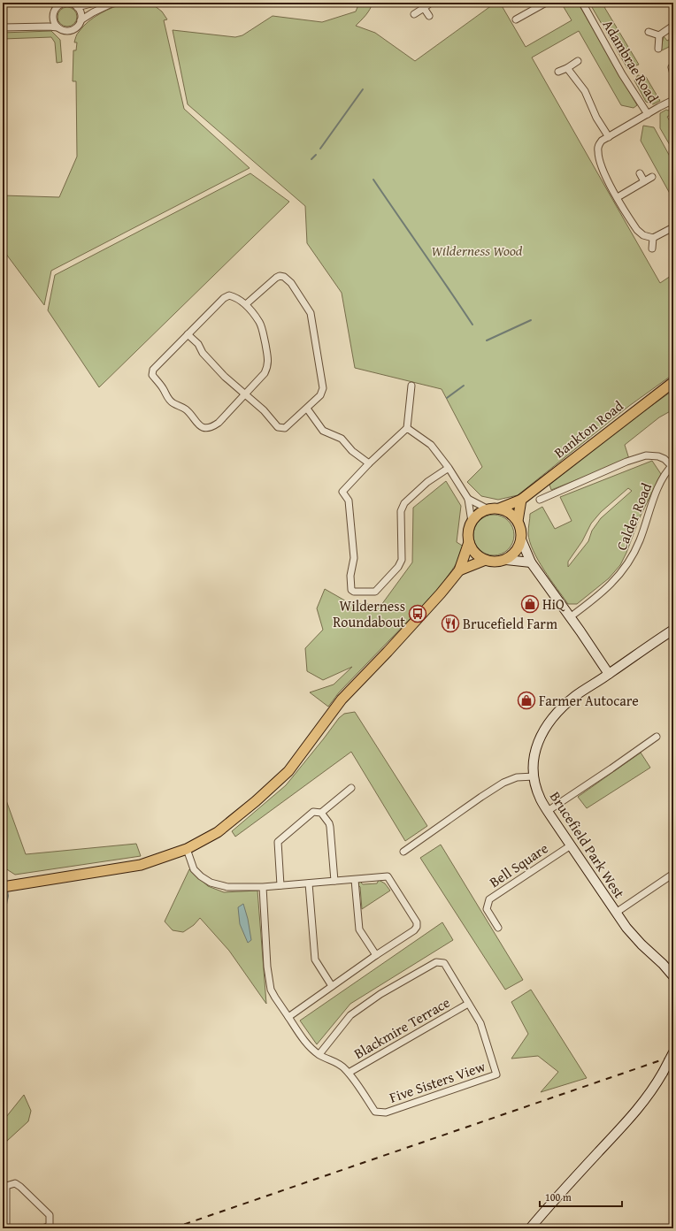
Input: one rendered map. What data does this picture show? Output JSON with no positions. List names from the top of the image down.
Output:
{
  "streets": {
    "main road": ["Bankton Road"],
    "street": [
      "Adambrae Road",
      "Calder Road",
      "Brucefield Park West",
      "Bell Square",
      "Blackmire Terrace",
      "Five Sisters View"
    ]
  },
  "crossings": [
    ["Brucefield Park West", "Bell Square"],
    ["Blackmire Terrace", "Five Sisters View"]
  ],
  "parks": ["Wilderness Wood"],
  "places": {
    "shop": ["HiQ", "Farmer Autocare"],
    "bus stop": ["Wilderness Roundabout"],
    "restaurant": ["Brucefield Farm"]
  },
  "scale_bar": "100 m"
}
